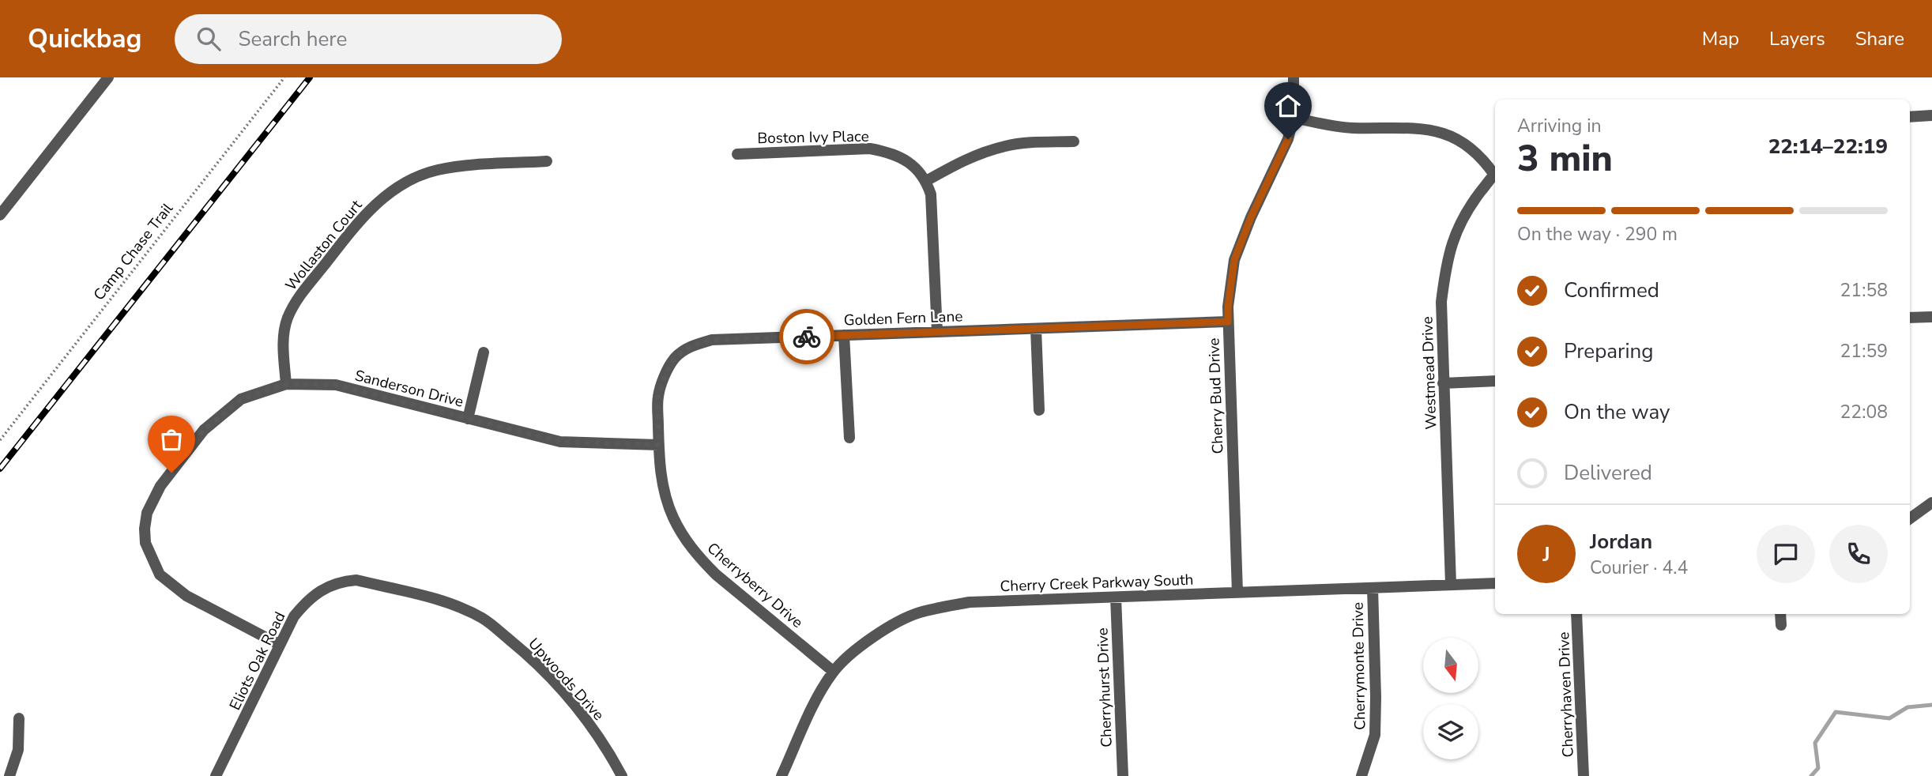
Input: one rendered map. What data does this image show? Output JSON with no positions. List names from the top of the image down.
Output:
{
  "streets": {
    "street": [
      "Boston Ivy Place",
      "Wollaston Court",
      "Golden Fern Lane",
      "Westmead Drive",
      "Sanderson Drive",
      "Cherry Bud Drive",
      "Cherry Creek Parkway South",
      "Cherryberry Drive",
      "Eliots Oak Road",
      "Cherrymonte Drive",
      "Upwoods Drive",
      "Cherryhurst Drive",
      "Cherryhaven Drive"
    ],
    "path": ["Camp Chase Trail"]
  },
  "crossings": [
    ["Wollaston Court", "Sanderson Drive"],
    ["Golden Fern Lane", "Sanderson Drive"],
    ["Golden Fern Lane", "Cherry Bud Drive"],
    ["Golden Fern Lane", "Cherryberry Drive"],
    ["Westmead Drive", "Cherry Creek Parkway South"],
    ["Sanderson Drive", "Cherryberry Drive"],
    ["Sanderson Drive", "Eliots Oak Road"],
    ["Cherry Bud Drive", "Cherry Creek Parkway South"],
    ["Cherry Creek Parkway South", "Cherryberry Drive"],
    ["Cherry Creek Parkway South", "Cherrymonte Drive"],
    ["Cherry Creek Parkway South", "Cherryhurst Drive"],
    ["Eliots Oak Road", "Upwoods Drive"]
  ],
  "north": "bottom",
  "page": {
    "header": "Quickbag",
    "search": "Search here",
    "nav": ["Map", "Layers", "Share"],
    "heading": ["3 min", "Arriving in", "22:14–22:19"],
    "panel": ["Jordan", "Courier · 4.4"],
    "bar": "On the way · 290 m",
    "list": [
      ["Confirmed", "21:58"],
      ["Preparing", "21:59"],
      ["On the way", "22:08"],
      "Delivered"
    ],
    "round": "J"
  }
}
